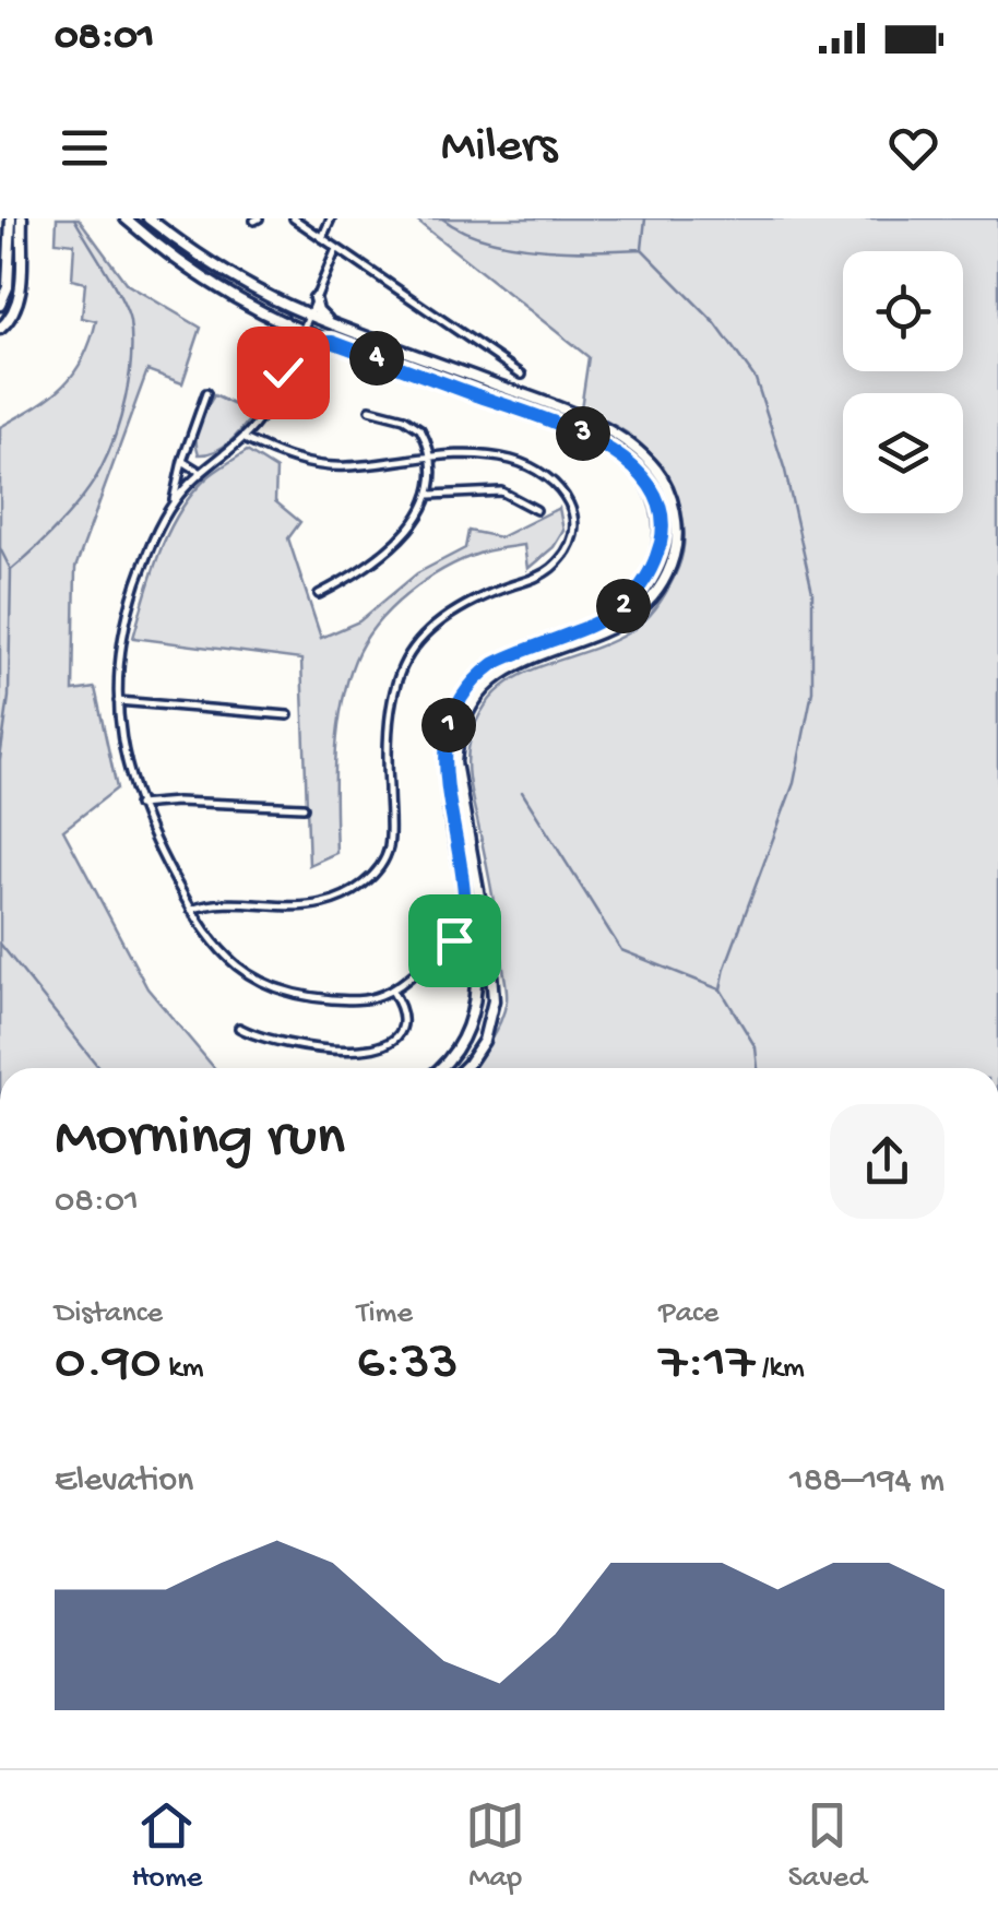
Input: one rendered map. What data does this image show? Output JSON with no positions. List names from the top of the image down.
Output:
{
  "page": {
    "status": "08:01",
    "header": "Milers",
    "pins": [
      "4",
      "3",
      "2",
      "1"
    ],
    "heading": ["Morning run", "08:01"],
    "stats": [
      ["Distance", "0.90 km"],
      ["Time", "6:33"],
      ["Pace", "7:17 /km"]
    ],
    "chart": ["Elevation", "188–194 m"],
    "tabs": ["Home", "Map", "Saved"]
  }
}
